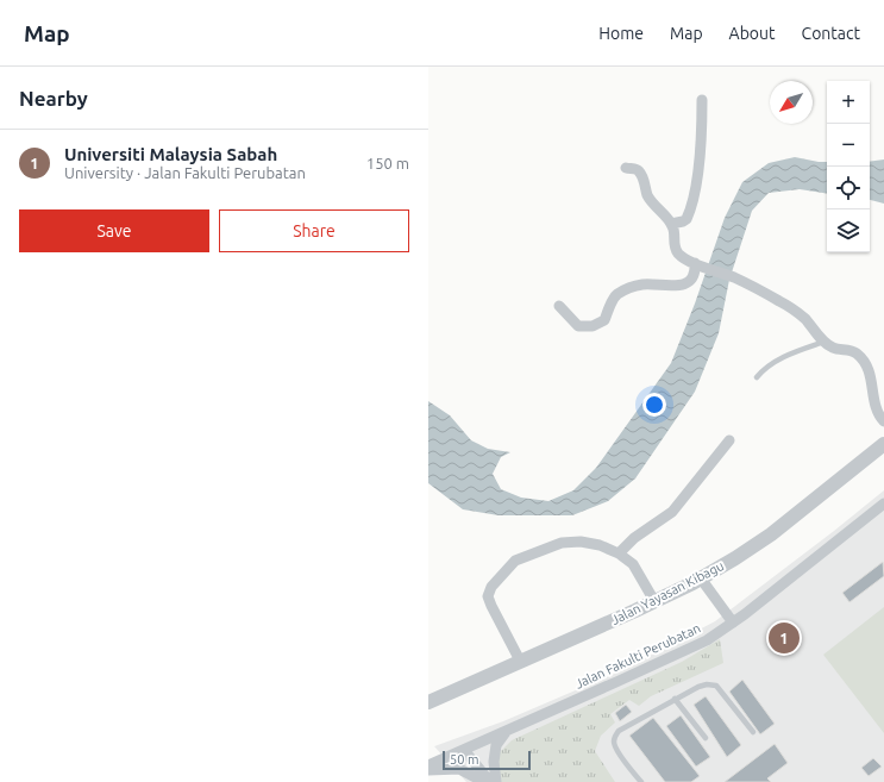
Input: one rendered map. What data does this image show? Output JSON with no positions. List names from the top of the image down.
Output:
{
  "streets": {
    "street": ["Jalan Yayasan Kibagu", "Jalan Fakulti Perubatan"]
  },
  "scale_bar": "50 m",
  "north": "bottom left",
  "page": {
    "header": "Map",
    "nav": [
      "Home",
      "Map",
      "About",
      "Contact"
    ],
    "heading": "Nearby",
    "map_buttons": ["+", "−"],
    "list": [
      {
        "mark": "1",
        "name": "Universiti Malaysia Sabah",
        "note": "University · Jalan Fakulti Perubatan",
        "value": "150 m"
      }
    ],
    "buttons": ["Save", "Share"],
    "pins": "1",
    "scale": "50 m"
  }
}
